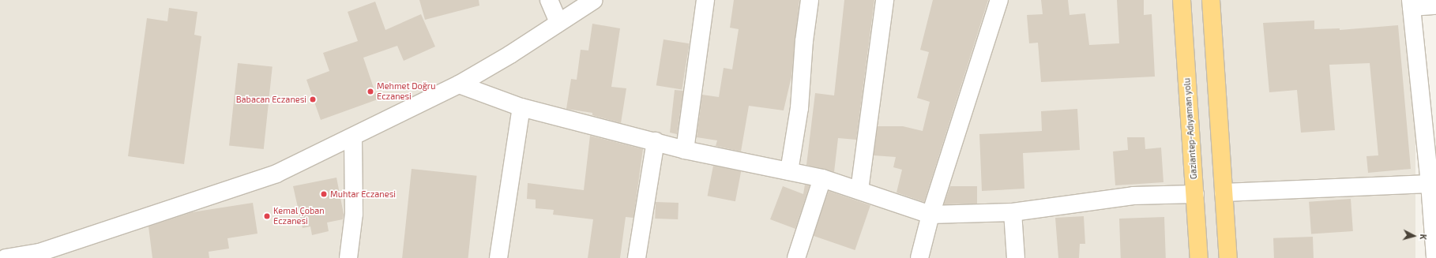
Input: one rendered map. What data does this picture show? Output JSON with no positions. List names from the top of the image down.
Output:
{
  "streets": {
    "highway": ["Gaziantep-Adıyaman yolu"]
  },
  "places": [
    "Mehmet Doğru Eczanesi",
    "Babacan Eczanesi",
    "Muhtar Eczanesi",
    "Kemal Çoban Eczanesi"
  ],
  "north": "right"
}
